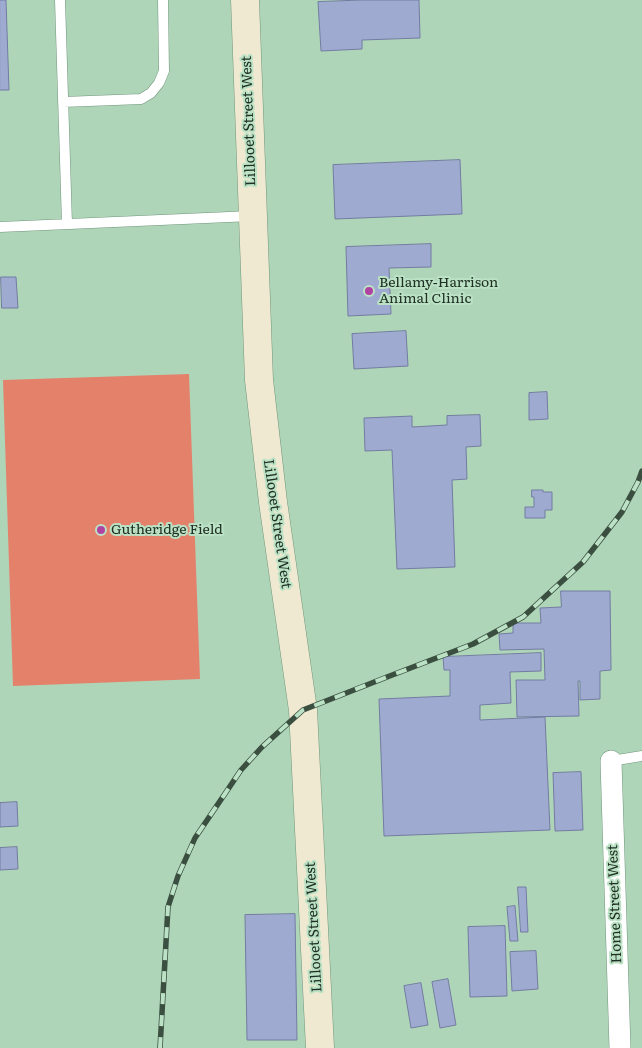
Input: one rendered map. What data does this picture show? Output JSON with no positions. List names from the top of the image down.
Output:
{
  "streets": {
    "main road": ["Lillooet Street West"],
    "street": ["Home Street West"]
  },
  "places": ["Bellamy-Harrison Animal Clinic", "Gutheridge Field"]
}
